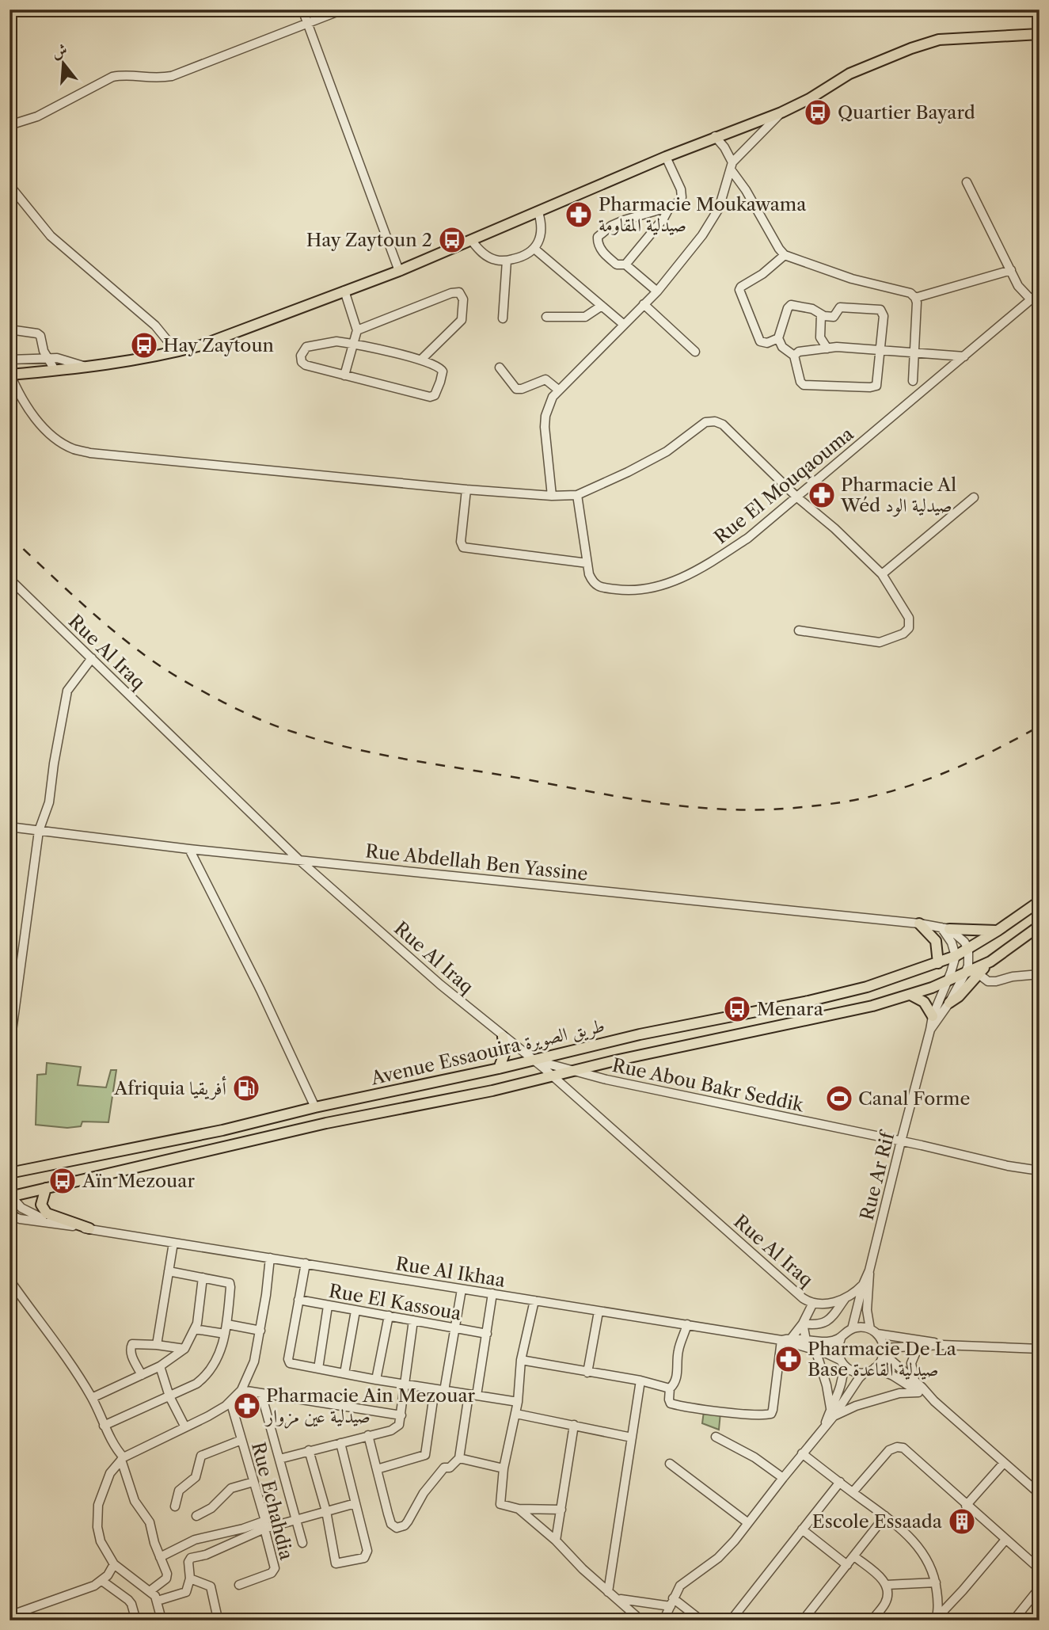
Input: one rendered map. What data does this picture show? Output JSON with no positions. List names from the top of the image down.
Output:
{
  "streets": {
    "main road": ["Avenue Essaouira طريق الصويرة"],
    "street": [
      "Rue El Mouqaouma",
      "Rue Al Iraq",
      "Rue Abdellah Ben Yassine",
      "Rue Abou Bakr Seddik",
      "Rue Ar Rif",
      "Rue Al Ikhaa",
      "Rue El Kassoua",
      "Rue Echahdia"
    ]
  },
  "crossings": [
    ["Rue Al Iraq", "Rue Abdellah Ben Yassine"],
    ["Rue Al Iraq", "Avenue Essaouira طريق الصويرة"],
    ["Rue Al Iraq", "Rue Abou Bakr Seddik"],
    ["Rue Al Iraq", "Rue Ar Rif"],
    ["Avenue Essaouira طريق الصويرة", "Rue Abou Bakr Seddik"],
    ["Avenue Essaouira طريق الصويرة", "Rue Ar Rif"],
    ["Avenue Essaouira طريق الصويرة", "Rue Al Ikhaa"],
    ["Rue Abou Bakr Seddik", "Rue Ar Rif"],
    ["Rue Ar Rif", "Rue Al Ikhaa"]
  ],
  "places": {
    "bus stop": [
      "Quartier Bayard",
      "Hay Zaytoun 2",
      "Hay Zaytoun",
      "Menara",
      "Aïn Mezouar"
    ],
    "pharmacy": [
      "Pharmacie Moukawama صيدلية المقاومة",
      "Pharmacie Al Wéd صيدلية الود",
      "Pharmacie De La Base صيدلية القاعدة",
      "Pharmacie Ain Mezouar صيدلية عين مزوار"
    ],
    "fuel station": ["Afriquia أفريقيا"],
    "sports": ["Canal Forme"],
    "building": ["Escole Essaada"]
  },
  "north": "top"
}
